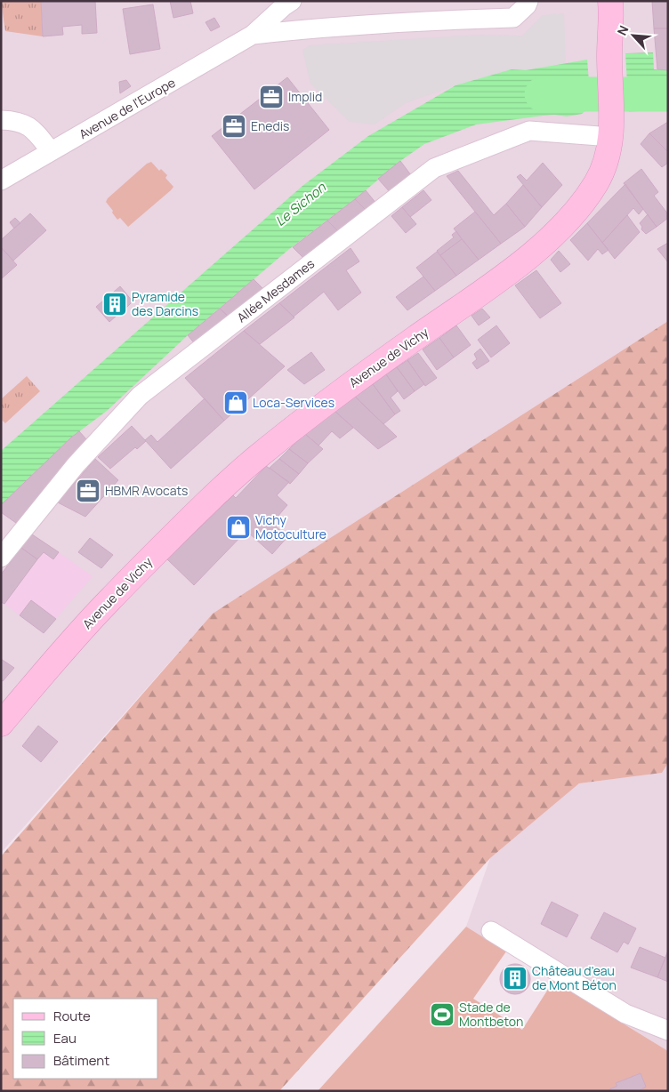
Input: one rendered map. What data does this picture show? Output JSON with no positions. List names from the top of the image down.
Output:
{
  "streets": {
    "main road": ["Avenue de Vichy"],
    "street": ["Avenue de l'Europe", "Allée Mesdames"]
  },
  "crossings": [
    ["Allée Mesdames", "Avenue de Vichy"]
  ],
  "water": ["Le Sichon"],
  "places": {
    "office": ["Implid", "Enedis", "HBMR Avocats"],
    "building": ["Pyramide des Darcins", "Château d'eau de Mont Béton"],
    "shop": ["Loca-Services", "Vichy Motoculture"],
    "sports": ["Stade de Montbeton"]
  },
  "legend": ["Route", "Eau", "Bâtiment"],
  "north": "top left"
}
